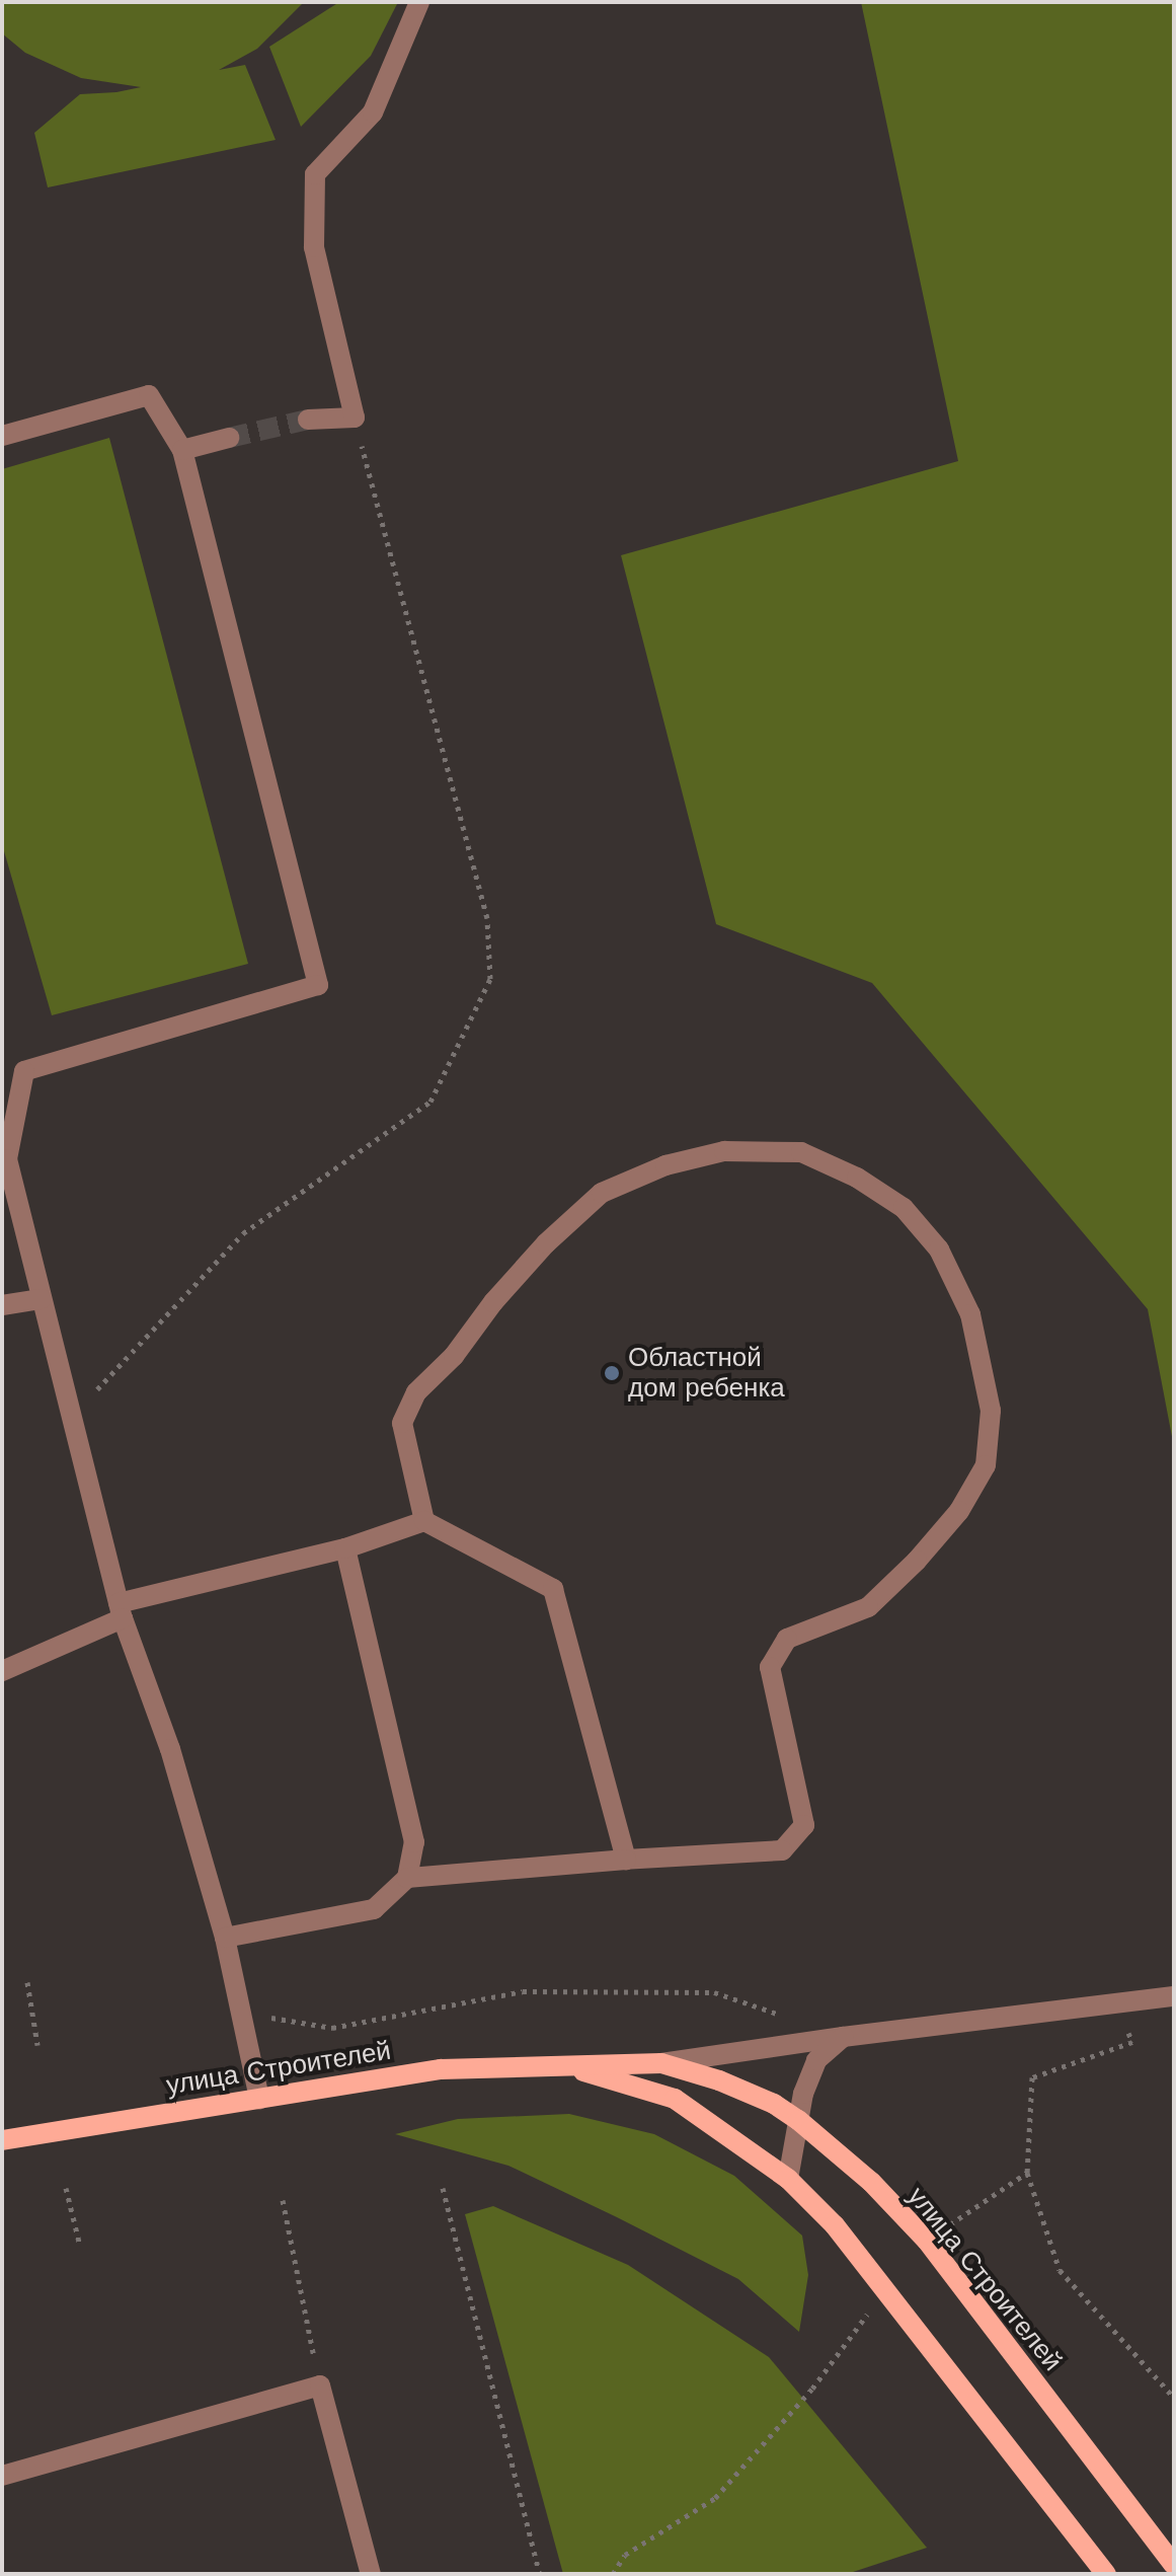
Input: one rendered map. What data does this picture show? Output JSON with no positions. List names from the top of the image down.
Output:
{
  "streets": {
    "main road": ["улица Строителей"]
  },
  "places": ["Областной дом ребенка"]
}
